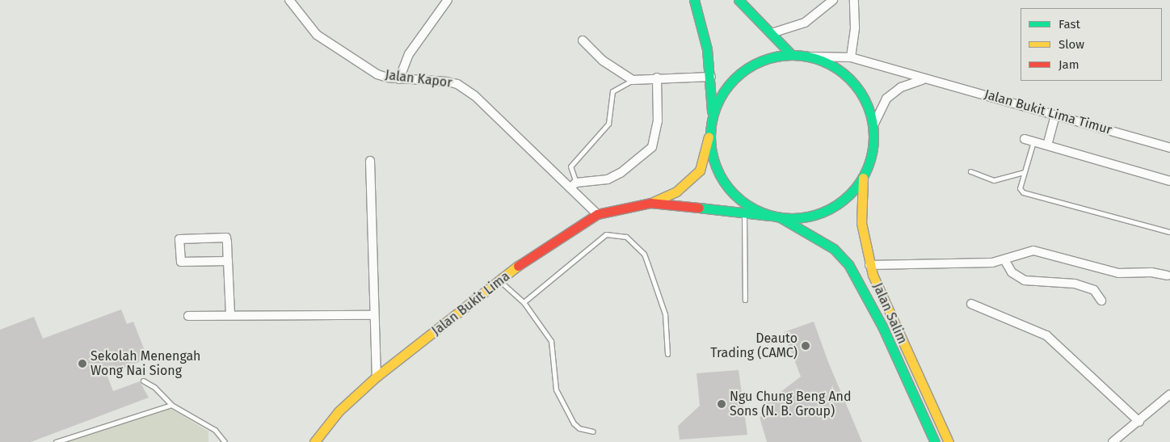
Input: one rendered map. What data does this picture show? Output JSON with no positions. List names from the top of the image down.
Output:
{
  "streets": {
    "main road": ["Jalan Bukit Lima", "Jalan Salim"],
    "street": ["Jalan Kapor", "Jalan Bukit Lima Timur"]
  },
  "crossings": [
    ["Jalan Kapor", "Jalan Bukit Lima"]
  ],
  "places": ["Deauto Trading (CAMC)", "Sekolah Menengah Wong Nai Siong", "Ngu Chung Beng And Sons (N. B. Group)"],
  "legend": ["Fast", "Slow", "Jam"]
}
